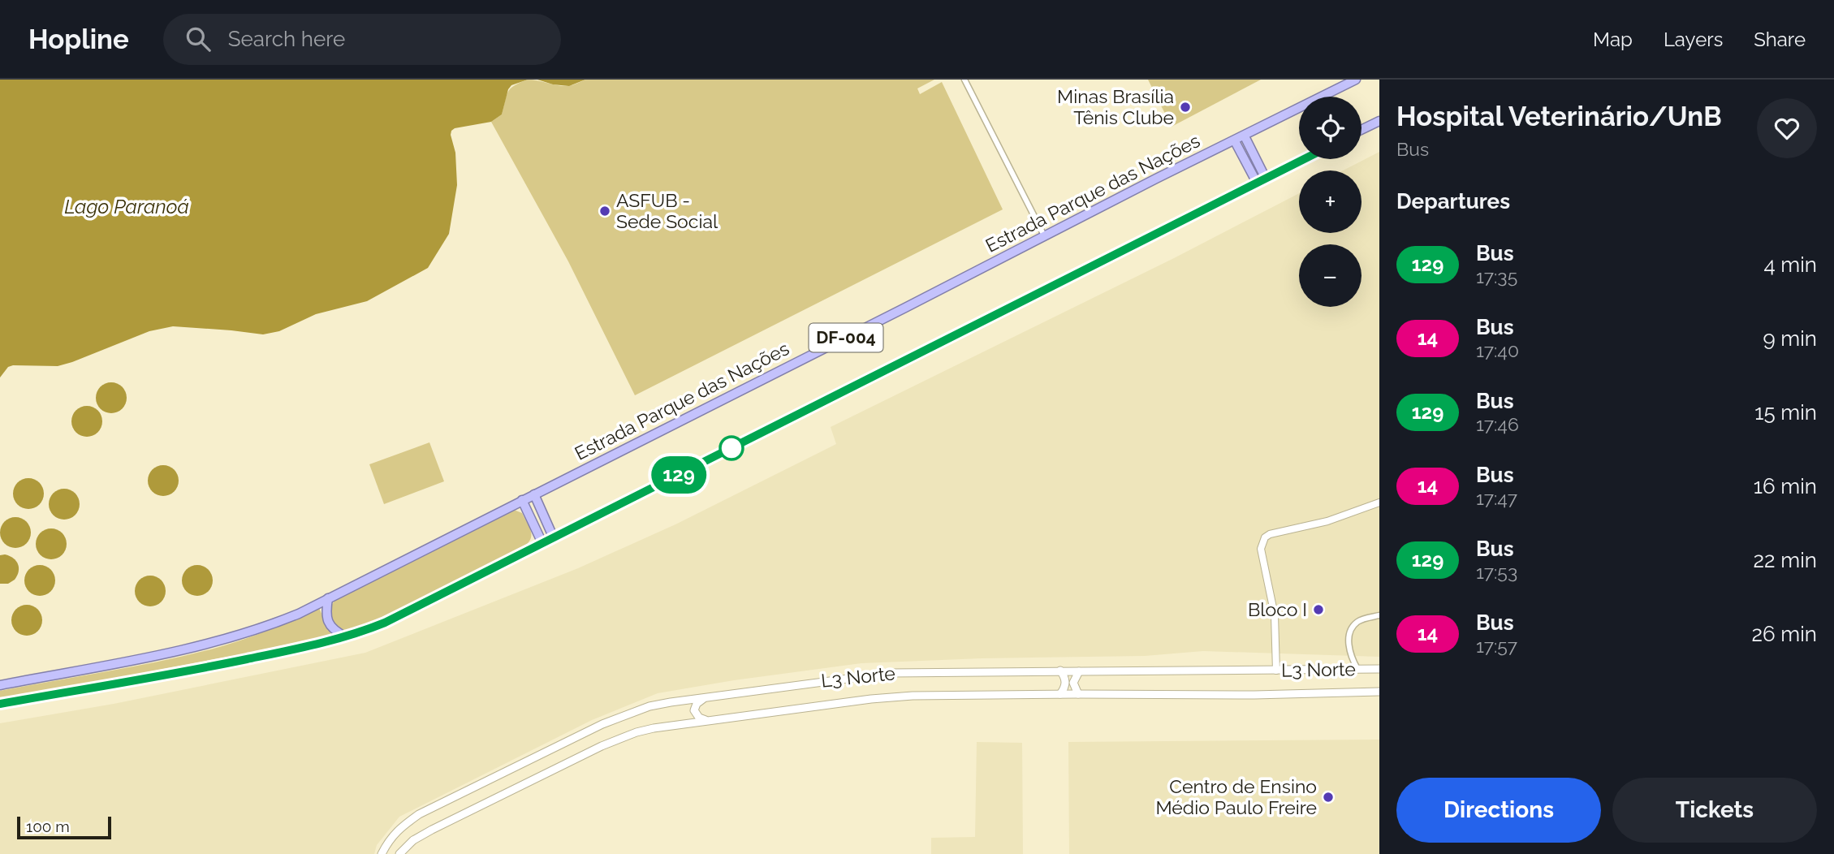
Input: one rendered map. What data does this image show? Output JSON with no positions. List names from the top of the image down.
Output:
{
  "streets": {
    "highway": ["Estrada Parque das Nações", "DF-004"],
    "main road": ["L3 Norte"]
  },
  "water": ["Lago Paranoá"],
  "places": [
    "Minas Brasília Tênis Clube",
    "ASFUB - Sede Social",
    "Bloco I",
    "Centro de Ensino Médio Paulo Freire"
  ],
  "lines": ["bus line 129"],
  "scale_bar": "100 m",
  "page": {
    "header": "Hopline",
    "search": "Search here",
    "nav": ["Map", "Layers", "Share"],
    "on_map": "129",
    "heading": [
      ["Hospital Veterinário/UnB", "Bus"],
      "Departures"
    ],
    "map_buttons": ["+", "−"],
    "list": [
      {
        "mark": "129",
        "name": "Bus",
        "note": "17:35",
        "value": "4 min"
      },
      {
        "mark": "14",
        "name": "Bus",
        "note": "17:40",
        "value": "9 min"
      },
      {
        "mark": "129",
        "name": "Bus",
        "note": "17:46",
        "value": "15 min"
      },
      {
        "mark": "14",
        "name": "Bus",
        "note": "17:47",
        "value": "16 min"
      },
      {
        "mark": "129",
        "name": "Bus",
        "note": "17:53",
        "value": "22 min"
      },
      {
        "mark": "14",
        "name": "Bus",
        "note": "17:57",
        "value": "26 min"
      }
    ],
    "buttons": ["Directions", "Tickets"],
    "scale": "100 m"
  }
}
